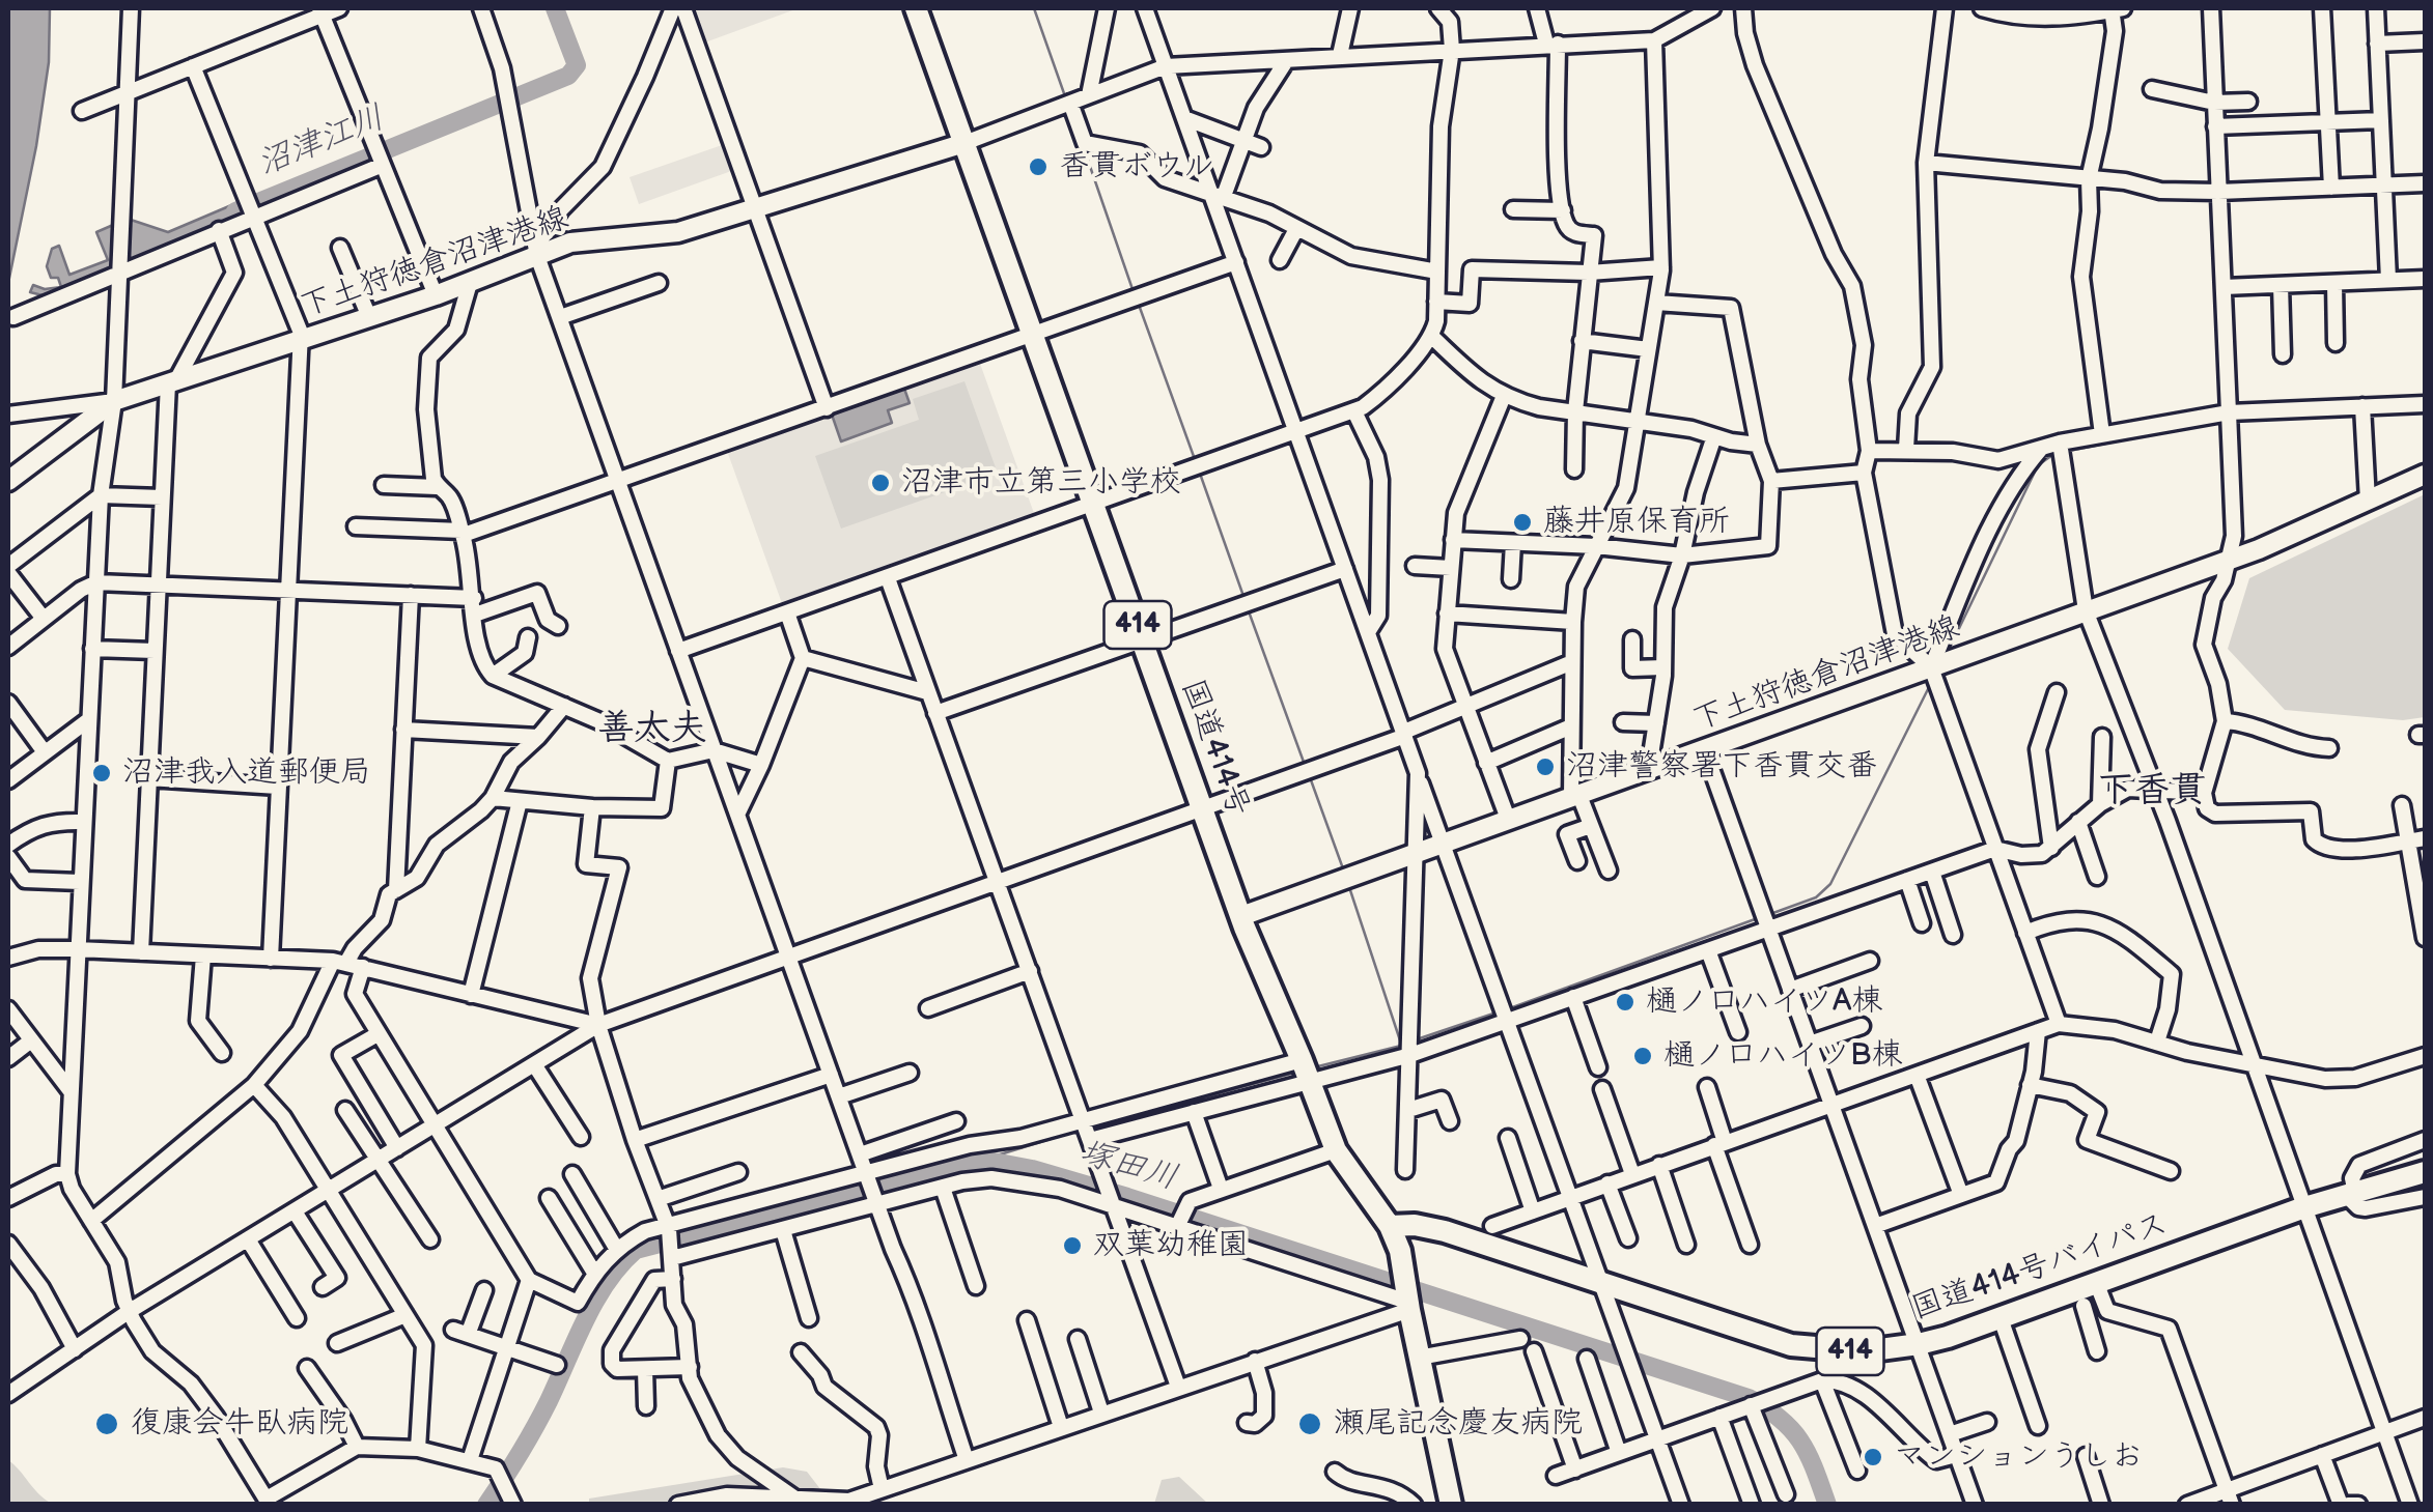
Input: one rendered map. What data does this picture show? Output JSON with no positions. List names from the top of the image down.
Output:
{
  "streets": {
    "highway": ["414", "国道414号", "国道414号バイパス"],
    "main road": ["下土狩徳倉沼津港線"]
  },
  "crossings": [
    ["下土狩徳倉沼津港線", "国道414号"],
    ["国道414号", "国道414号バイパス"]
  ],
  "districts": ["善太夫", "下香貫"],
  "water": ["沼津江川", "塚田川"],
  "places": [
    "香貫ボウル",
    "沼津市立第三小学校",
    "藤井原保育所",
    "沼津警察署下香貫交番",
    "沼津我入道郵便局",
    "樋ノ口ハイツA棟",
    "樋ノ口ハイツB棟",
    "双葉幼稚園",
    "復康会牛臥病院",
    "瀬尾記念慶友病院",
    "マンションうしお"
  ]
}
